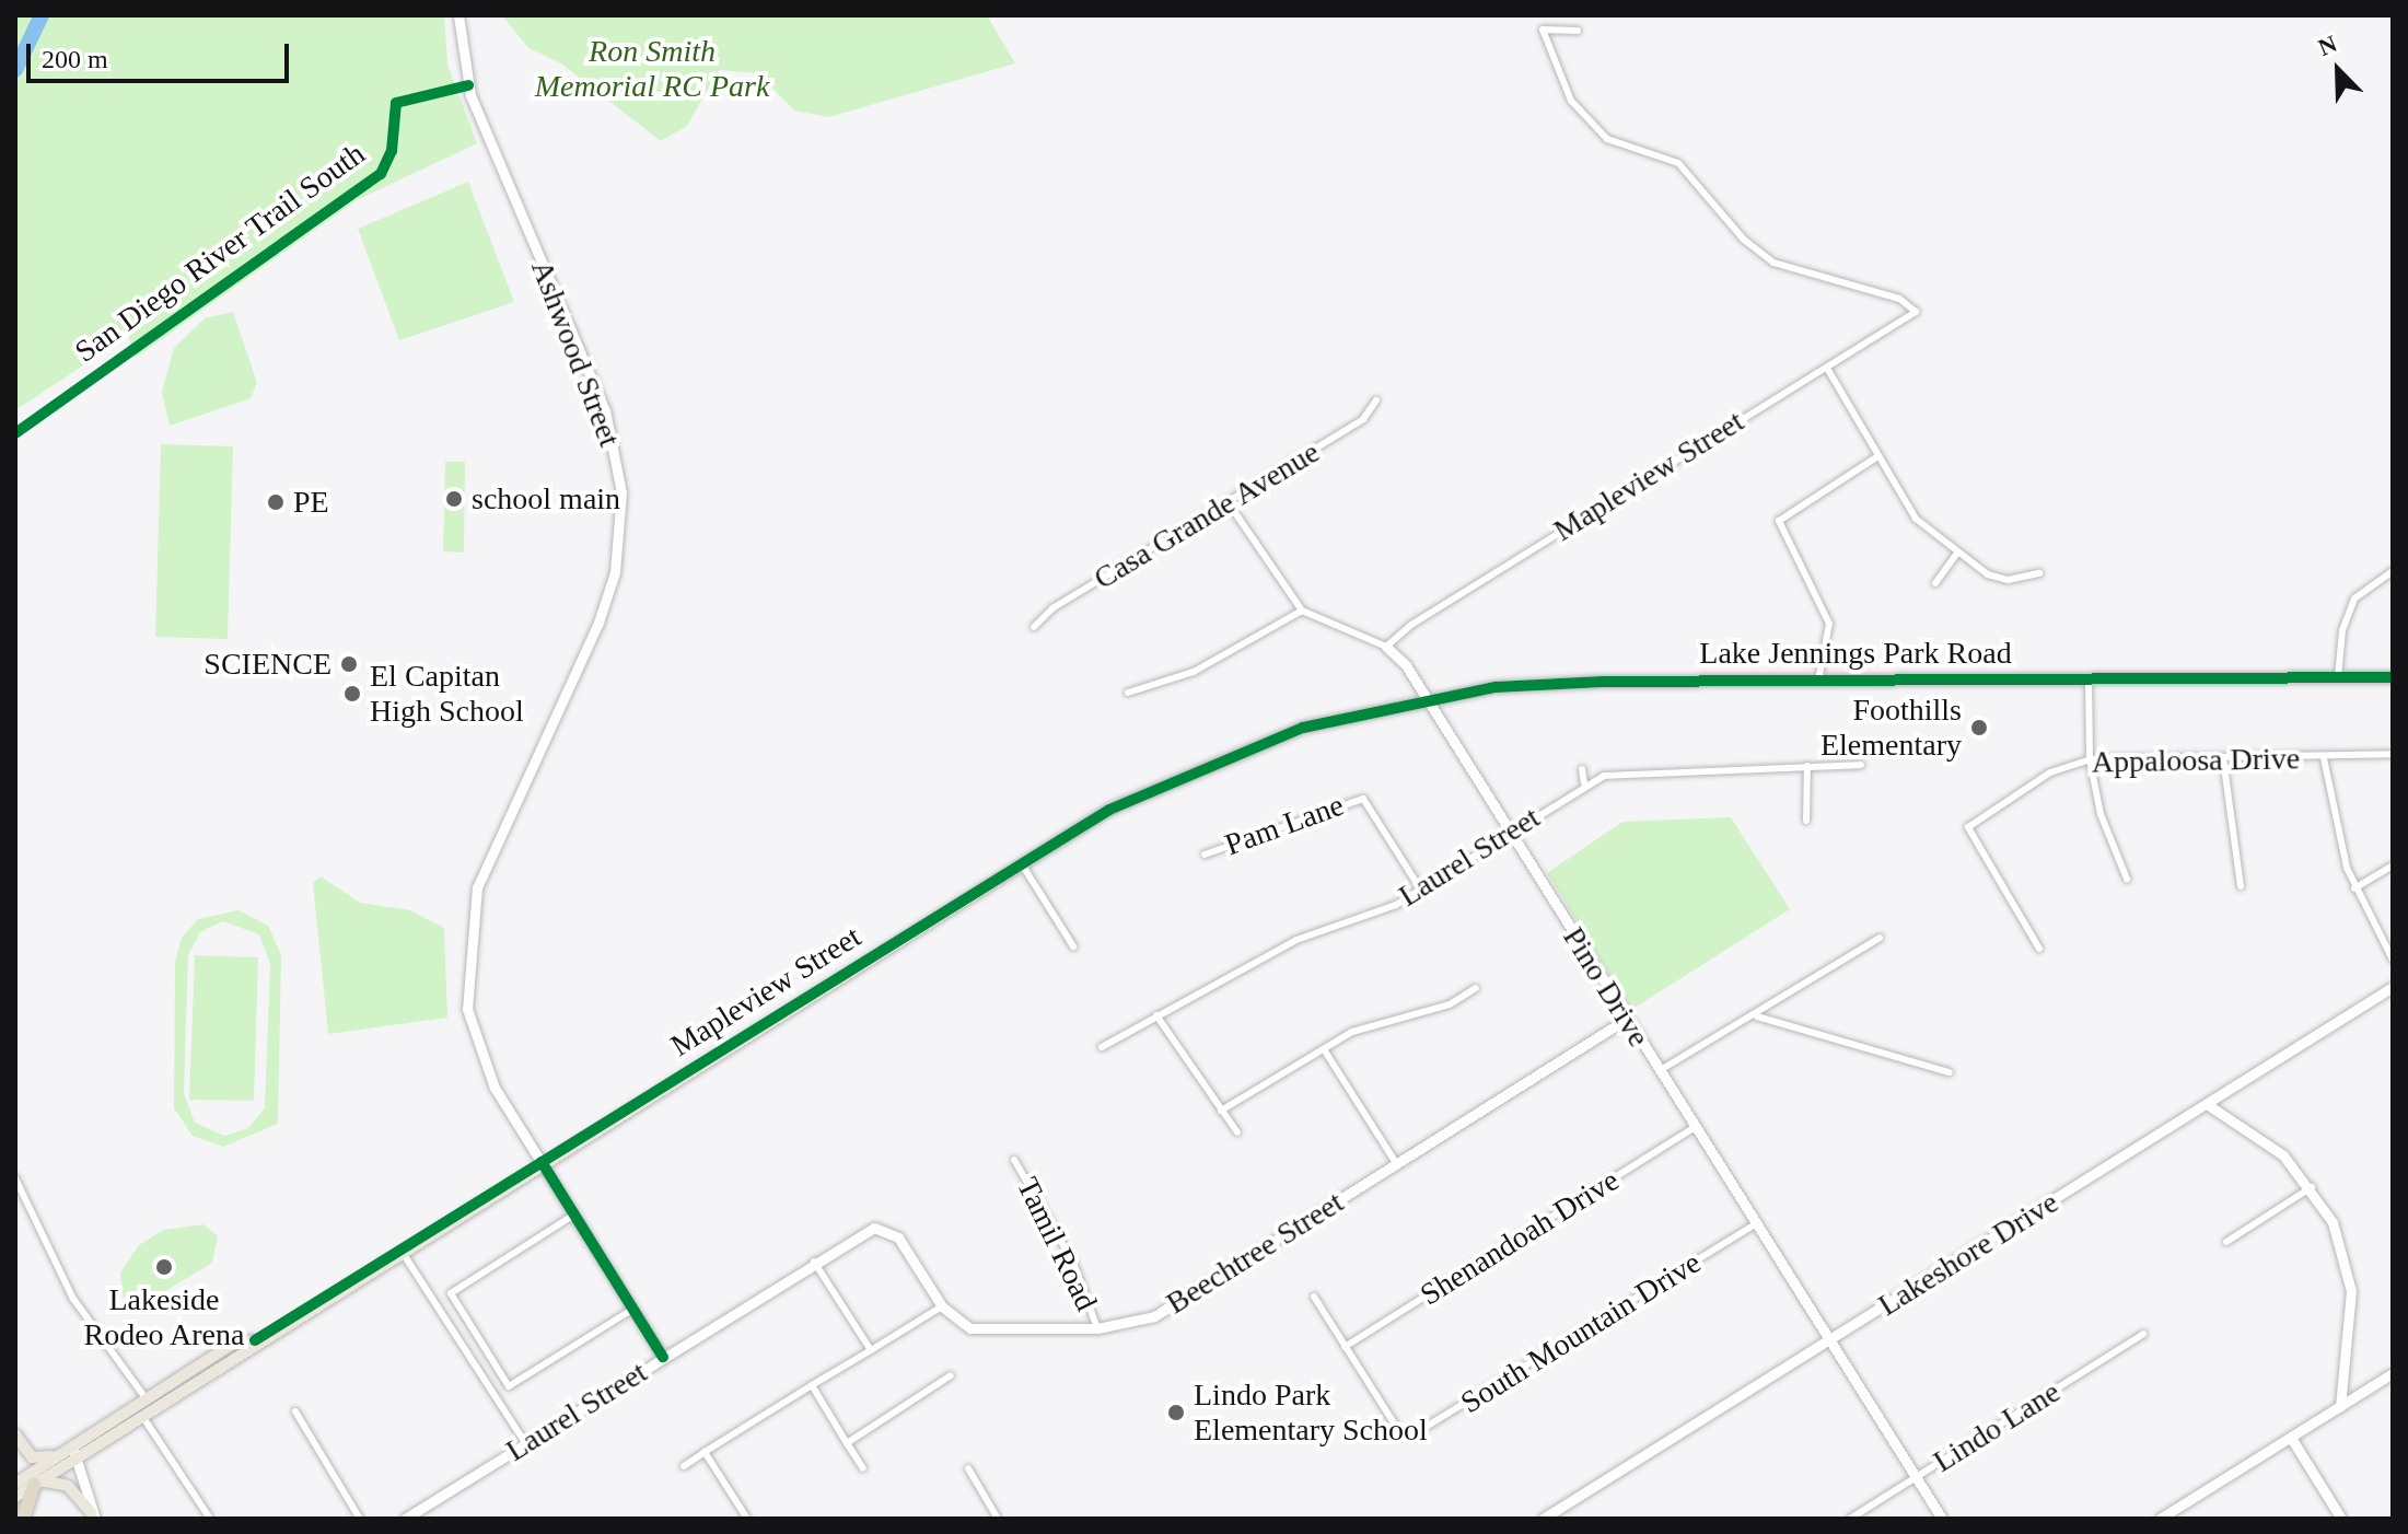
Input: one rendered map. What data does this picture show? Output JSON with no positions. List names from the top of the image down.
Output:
{
  "streets": {
    "main road": ["Mapleview Street", "Lake Jennings Park Road"],
    "street": [
      "Ashwood Street",
      "Casa Grande Avenue",
      "Appaloosa Drive",
      "Pam Lane",
      "Laurel Street",
      "Pino Drive",
      "Shenandoah Drive",
      "Tamil Road",
      "Beechtree Street",
      "Lakeshore Drive",
      "South Mountain Drive",
      "Lindo Lane"
    ],
    "cycle path": ["San Diego River Trail South"]
  },
  "crossings": [
    ["Ashwood Street", "Mapleview Street"],
    ["Ashwood Street", "Laurel Street"],
    ["Mapleview Street", "Lake Jennings Park Road"],
    ["Mapleview Street", "Pino Drive"],
    ["Lake Jennings Park Road", "Pino Drive"],
    ["Pam Lane", "Laurel Street"],
    ["Laurel Street", "Pino Drive"],
    ["Laurel Street", "Beechtree Street"],
    ["Pino Drive", "Shenandoah Drive"],
    ["Pino Drive", "Beechtree Street"],
    ["Pino Drive", "Lakeshore Drive"],
    ["Pino Drive", "South Mountain Drive"],
    ["Pino Drive", "Lindo Lane"],
    ["Shenandoah Drive", "South Mountain Drive"],
    ["Tamil Road", "Beechtree Street"]
  ],
  "parks": ["Ron Smith Memorial RC Park"],
  "places": [
    "school main",
    "PE",
    "SCIENCE",
    "El Capitan High School",
    "Foothills Elementary",
    "Lakeside Rodeo Arena",
    "Lindo Park Elementary School"
  ],
  "scale_bar": "200 m",
  "north": "top left"
}
